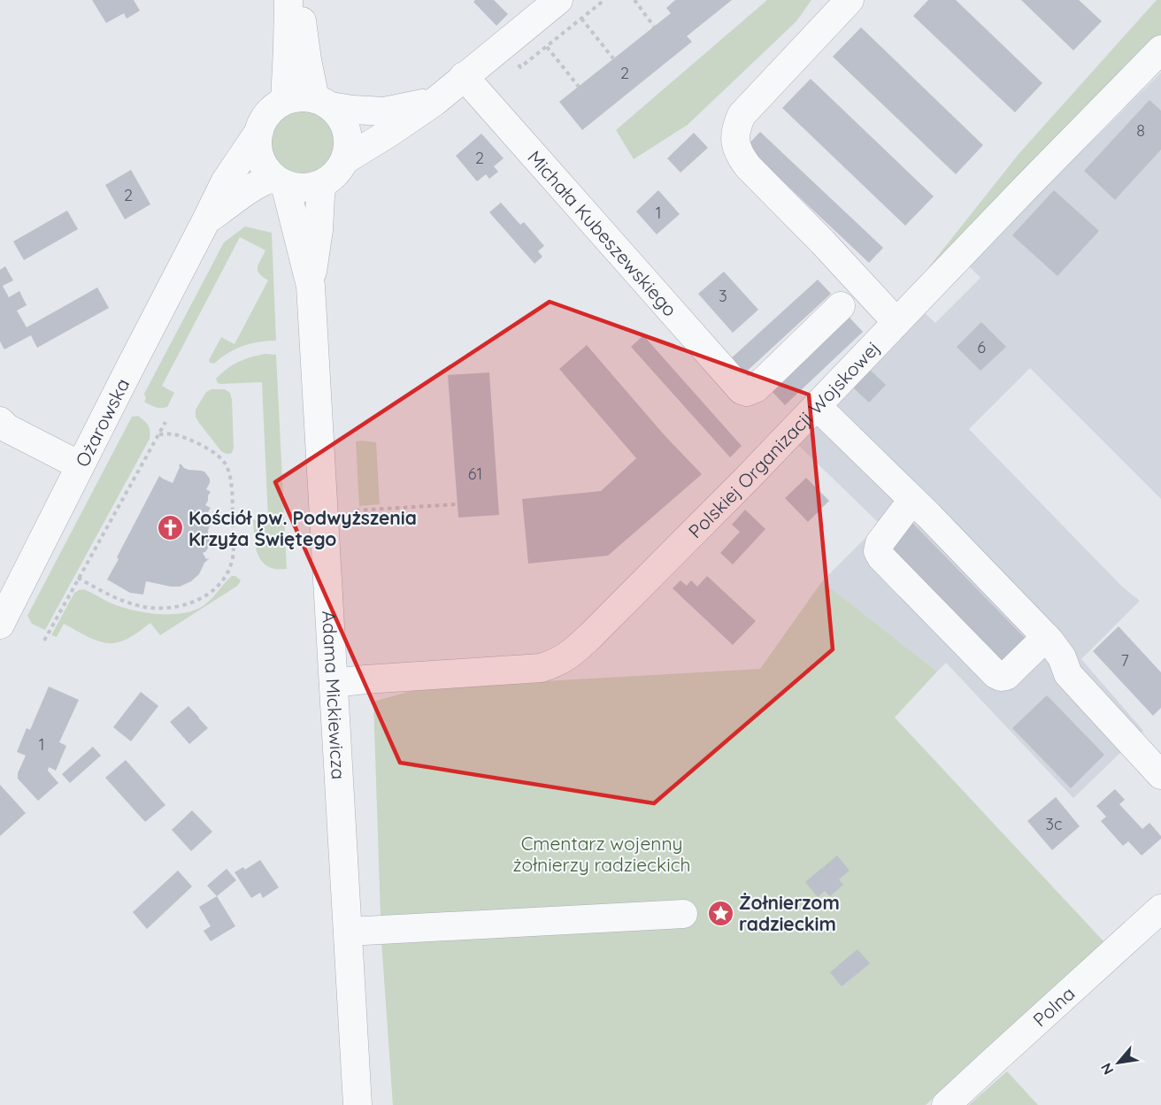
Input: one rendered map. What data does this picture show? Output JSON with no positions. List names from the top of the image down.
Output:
{
  "streets": {
    "street": [
      "Michała Kubeszewskiego",
      "Ożarowska",
      "Polskiej Organizacji Wojskowej",
      "Adama Mickiewicza",
      "Polna"
    ]
  },
  "crossings": [
    ["Ożarowska", "Adama Mickiewicza"],
    ["Polskiej Organizacji Wojskowej", "Adama Mickiewicza"]
  ],
  "parks": ["Cmentarz wojenny żołnierzy radzieckich"],
  "places": {
    "church": ["Kościół pw. Podwyższenia Krzyża Świętego"],
    "place": ["Żołnierzom radzieckim"]
  },
  "house_numbers": [
    "2",
    "8",
    "2",
    "2",
    "1",
    "3",
    "6",
    "61",
    "7",
    "1",
    "3c"
  ],
  "north": "bottom left"
}
